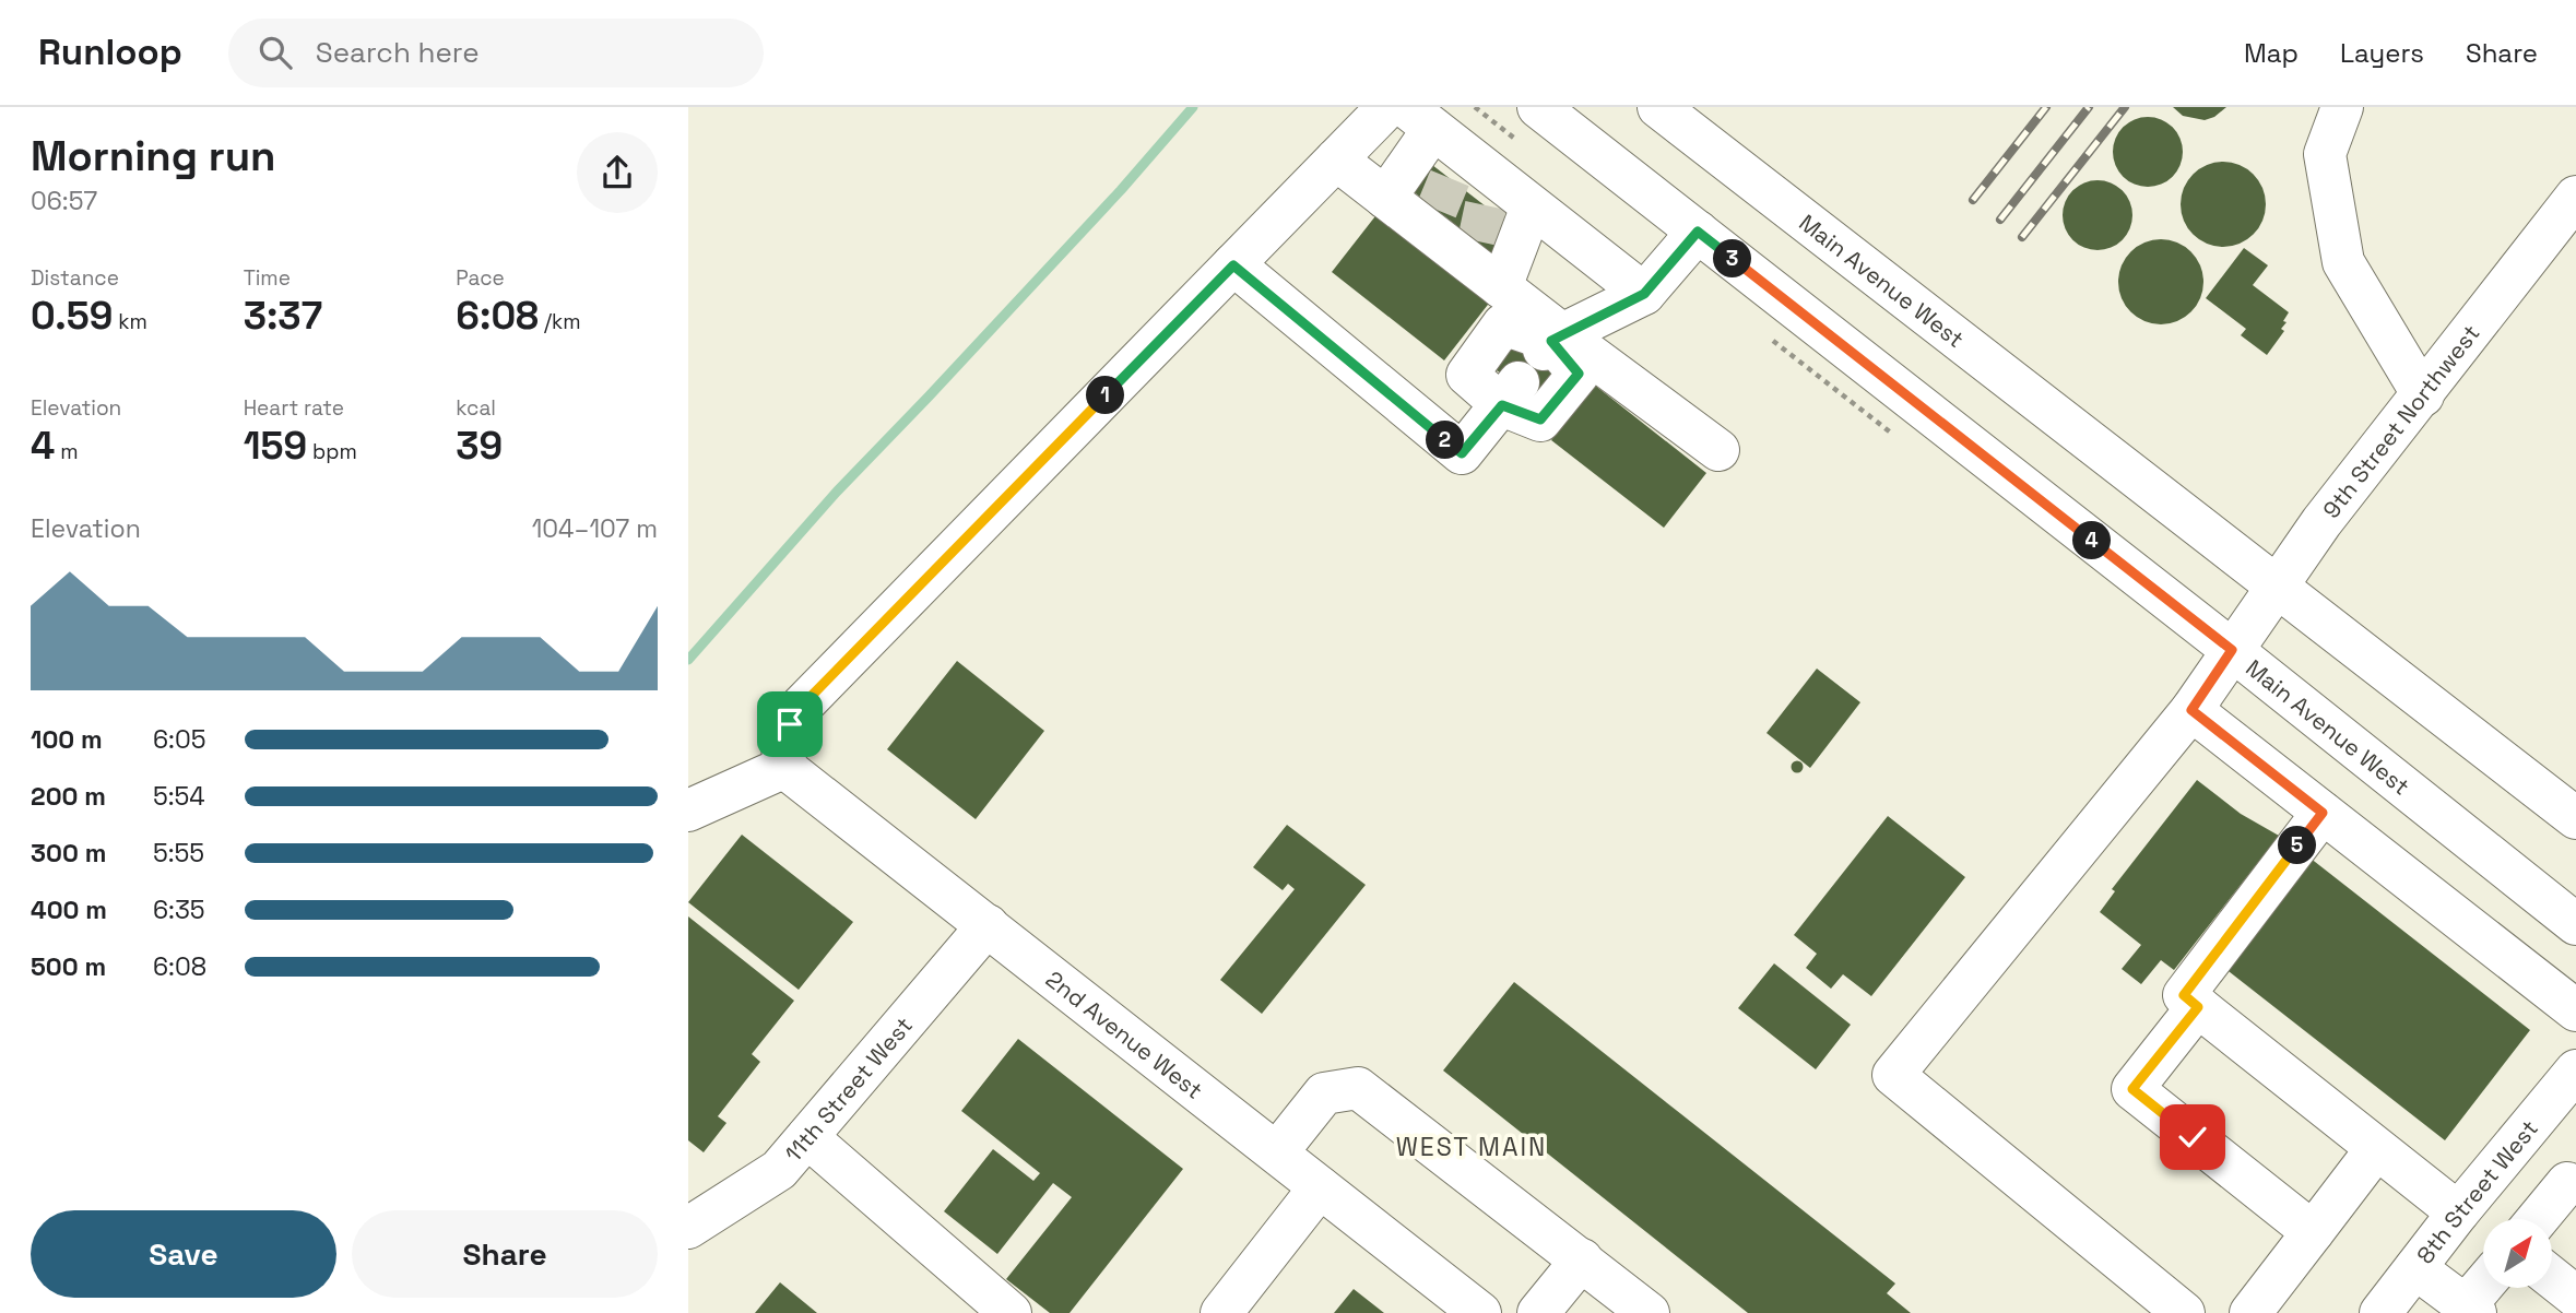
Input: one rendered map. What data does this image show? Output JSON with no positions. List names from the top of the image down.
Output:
{
  "streets": {
    "street": [
      "Main Avenue West",
      "9th Street Northwest",
      "2nd Avenue West",
      "11th Street West",
      "8th Street West"
    ]
  },
  "crossings": [
    ["Main Avenue West", "9th Street Northwest"],
    ["2nd Avenue West", "11th Street West"]
  ],
  "districts": ["WEST MAIN"],
  "north": "top right",
  "page": {
    "header": "Runloop",
    "search": "Search here",
    "nav": ["Map", "Layers", "Share"],
    "heading": ["Morning run", "06:57"],
    "stats": [
      ["Distance", "0.59 km"],
      ["Time", "3:37"],
      ["Pace", "6:08 /km"],
      ["Elevation", "4 m"],
      ["Heart rate", "159 bpm"],
      ["kcal", "39"]
    ],
    "pins": [
      "3",
      "1",
      "2",
      "4",
      "5"
    ],
    "chart": ["Elevation", "104–107 m"],
    "list": [
      {
        "name": "100 m",
        "note": "6:05"
      },
      {
        "name": "200 m",
        "note": "5:54"
      },
      {
        "name": "300 m",
        "note": "5:55"
      },
      {
        "name": "400 m",
        "note": "6:35"
      },
      {
        "name": "500 m",
        "note": "6:08"
      }
    ],
    "buttons": ["Save", "Share"]
  }
}
